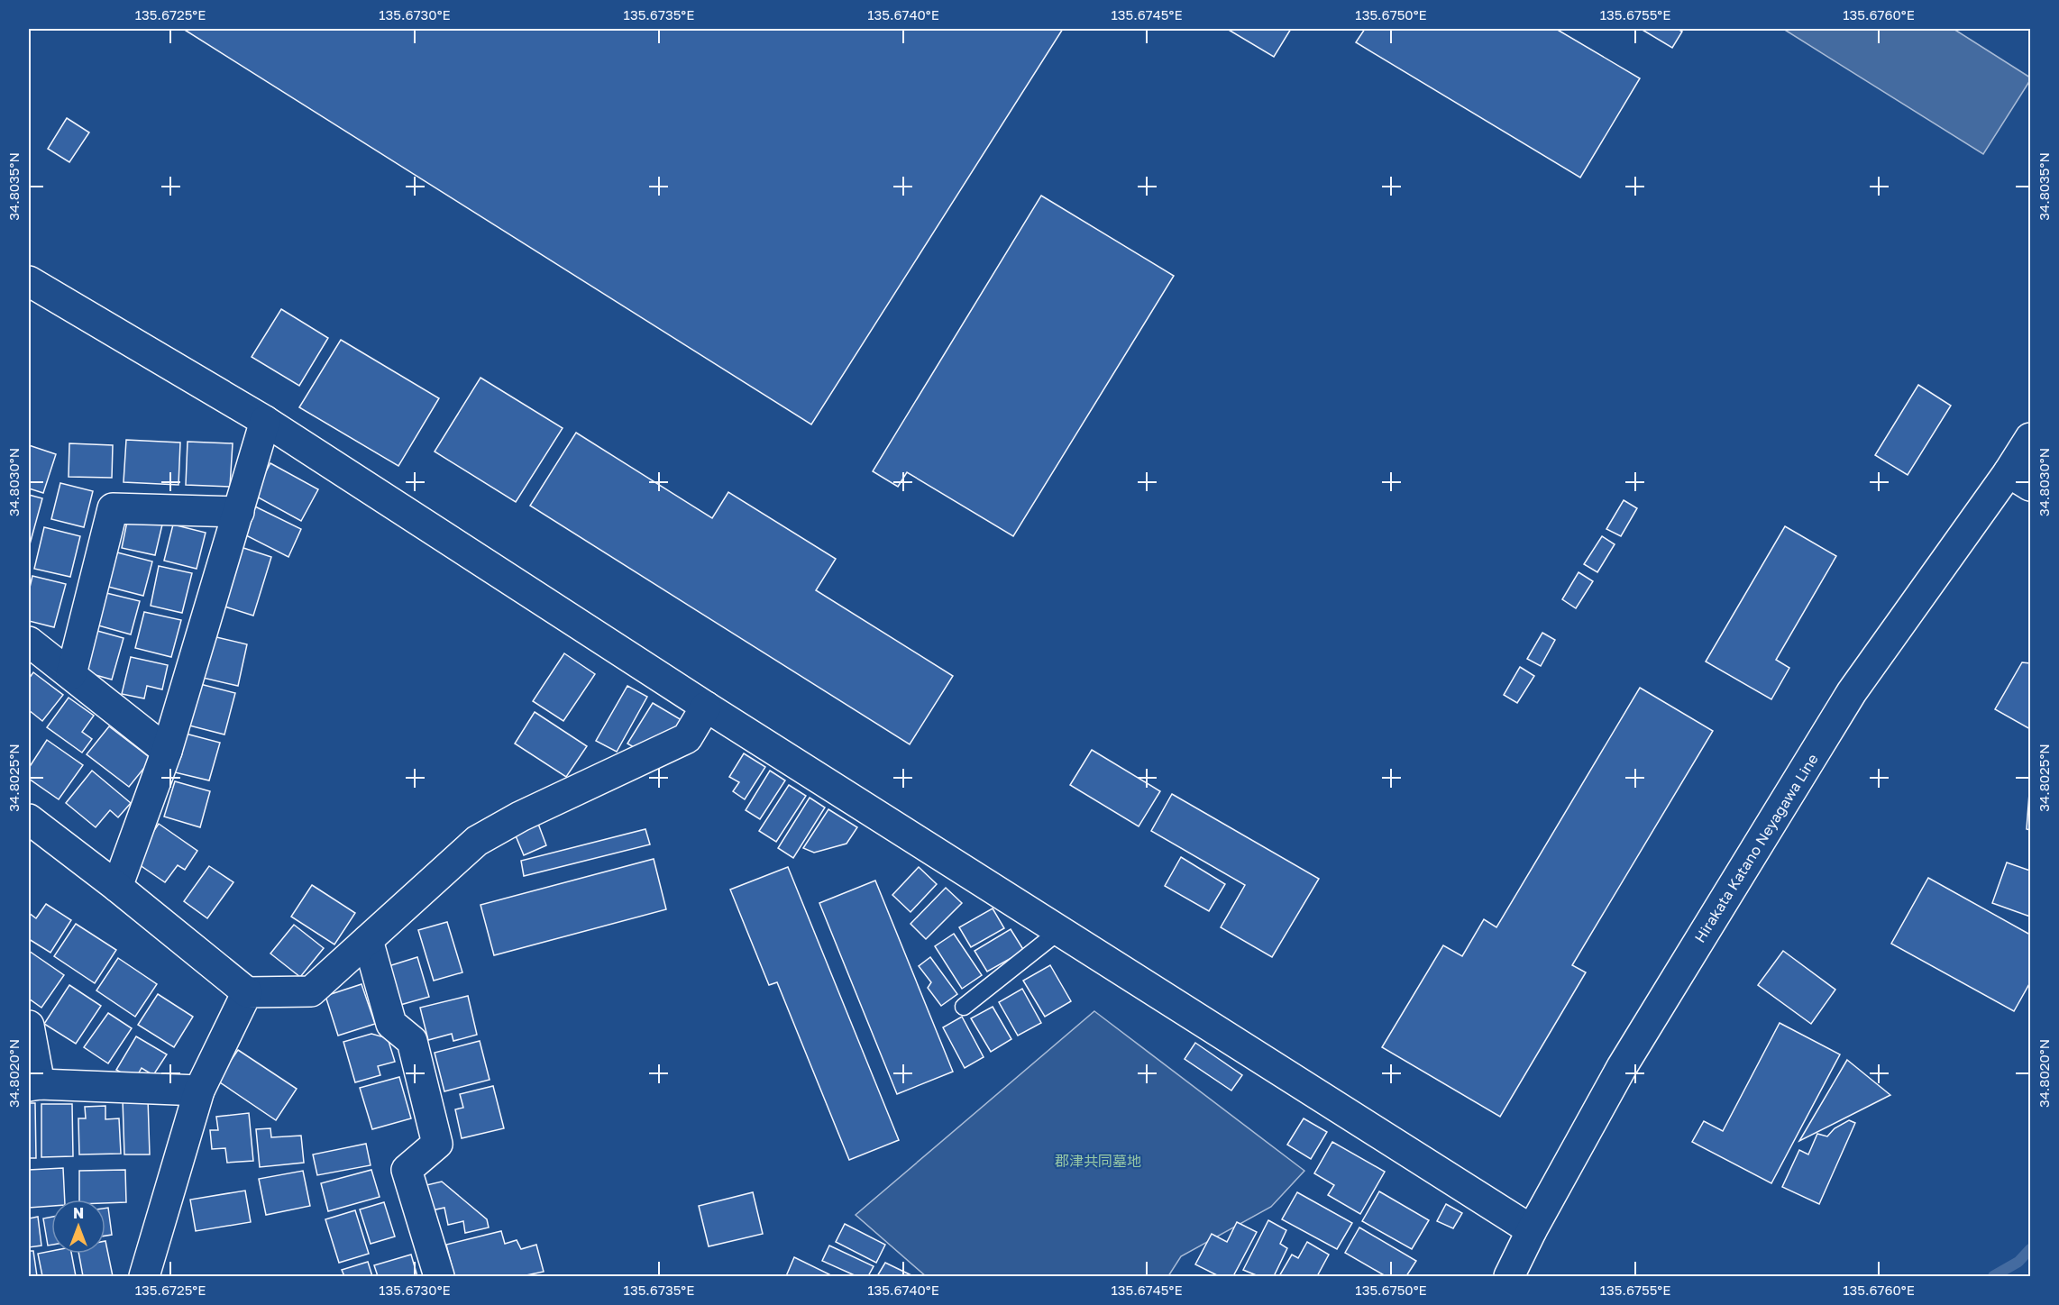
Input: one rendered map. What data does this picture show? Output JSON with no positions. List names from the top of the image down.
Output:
{
  "streets": {
    "street": ["Hirakata Katano Neyagawa Line"]
  },
  "parks": ["郡津共同墓地"],
  "north": "top",
  "coordinates": [
    "135.6725°E",
    "135.6730°E",
    "135.6735°E",
    "135.6740°E",
    "135.6745°E",
    "135.6750°E",
    "135.6755°E",
    "135.6760°E",
    "34.8035°N",
    "34.8030°N",
    "34.8025°N",
    "34.8020°N"
  ]
}
